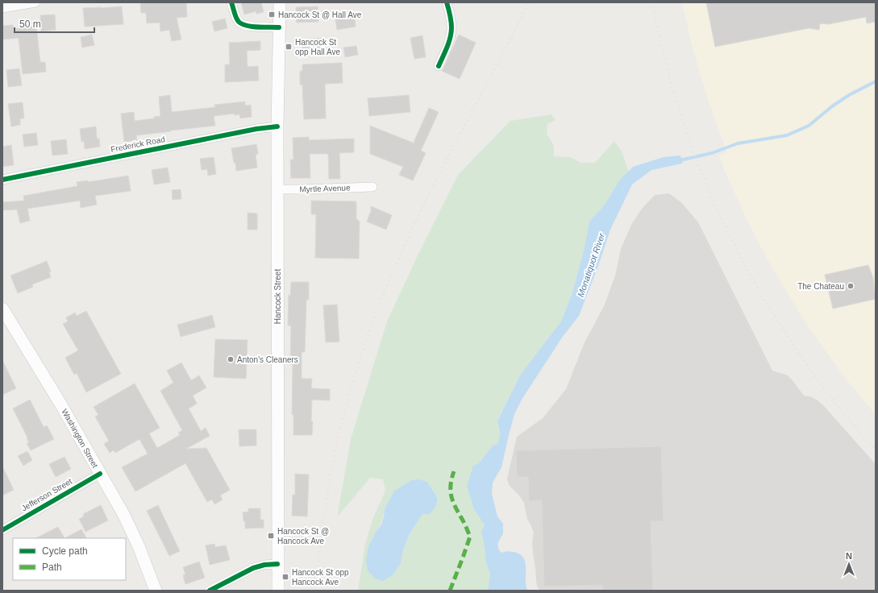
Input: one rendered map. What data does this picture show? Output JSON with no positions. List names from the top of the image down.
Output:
{
  "streets": {
    "main road": ["Hancock Street", "Washington Street"],
    "street": ["Frederick Road", "Myrtle Avenue", "Jefferson Street"]
  },
  "crossings": [
    ["Frederick Road", "Hancock Street"],
    ["Myrtle Avenue", "Hancock Street"],
    ["Washington Street", "Jefferson Street"]
  ],
  "water": ["Monatiquot River"],
  "places": {
    "transit": [
      "Hancock St @ Hall Ave",
      "Hancock St opp Hall Ave",
      "Hancock St @ Hancock Ave",
      "Hancock St opp Hancock Ave"
    ],
    "other": ["The Chateau", "Anton's Cleaners"]
  },
  "legend": ["Cycle path", "Path"],
  "scale_bar": "50 m",
  "north": "top"
}
